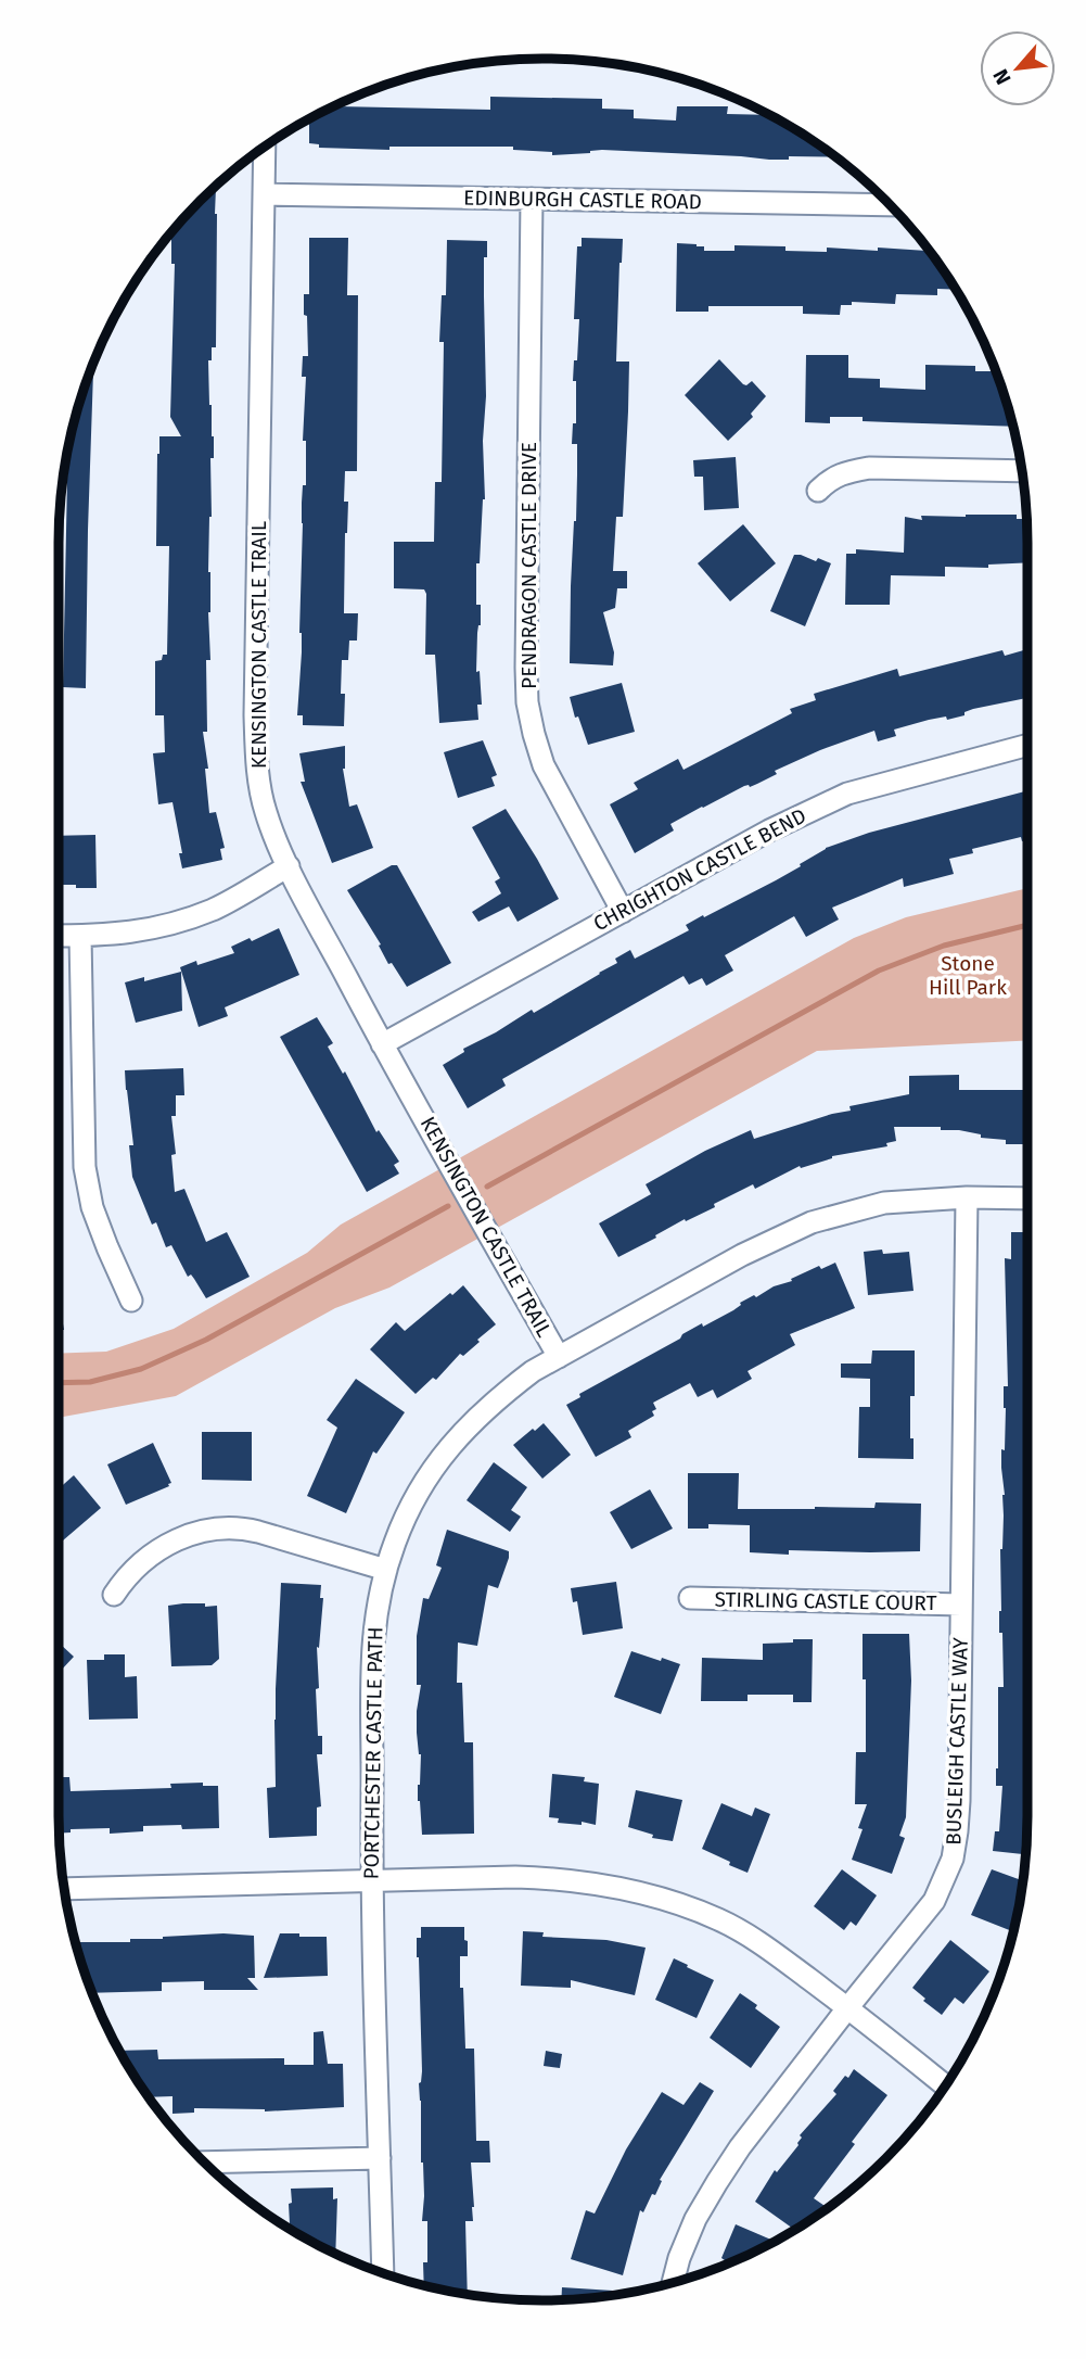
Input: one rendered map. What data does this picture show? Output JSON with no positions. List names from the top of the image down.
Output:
{
  "streets": {
    "street": [
      "EDINBURGH CASTLE ROAD",
      "PENDRAGON CASTLE DRIVE",
      "KENSINGTON CASTLE TRAIL",
      "CHRIGHTON CASTLE BEND",
      "STIRLING CASTLE COURT",
      "BUSLEIGH CASTLE WAY",
      "PORTCHESTER CASTLE PATH"
    ]
  },
  "crossings": [
    ["EDINBURGH CASTLE ROAD", "PENDRAGON CASTLE DRIVE"],
    ["EDINBURGH CASTLE ROAD", "KENSINGTON CASTLE TRAIL"],
    ["PENDRAGON CASTLE DRIVE", "CHRIGHTON CASTLE BEND"],
    ["KENSINGTON CASTLE TRAIL", "CHRIGHTON CASTLE BEND"],
    ["KENSINGTON CASTLE TRAIL", "PORTCHESTER CASTLE PATH"],
    ["STIRLING CASTLE COURT", "BUSLEIGH CASTLE WAY"],
    ["BUSLEIGH CASTLE WAY", "PORTCHESTER CASTLE PATH"]
  ],
  "parks": ["Stone Hill Park"],
  "north": "bottom left"
}
